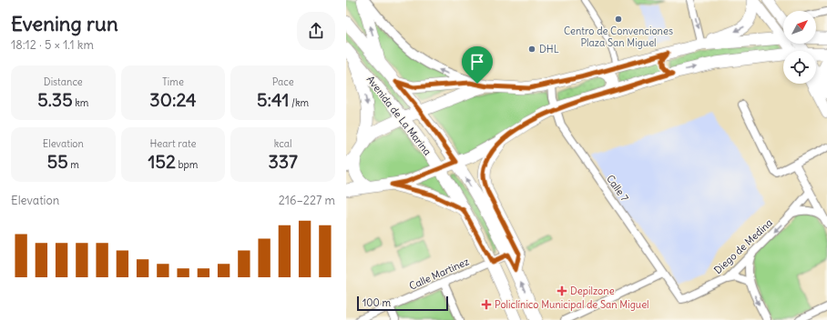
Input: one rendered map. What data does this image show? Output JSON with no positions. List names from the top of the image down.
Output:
{
  "streets": {
    "main road": ["Avenida de La Marina"],
    "street": ["Calle 7", "Diego de Medina", "Calle Martinez"]
  },
  "crossings": [
    ["Avenida de La Marina", "Calle Martinez"],
    ["Calle 7", "Diego de Medina"]
  ],
  "places": {
    "other": ["Centro de Convenciones Plaza San Miguel", "DHL"],
    "health": ["Depilzone", "Policlínico Municipal de San Miguel"]
  },
  "scale_bar": "100 m",
  "north": "top right",
  "page": {
    "heading": ["Evening run", "18:12 · 5 × 1.1 km"],
    "stats": [
      ["Distance", "5.35 km"],
      ["Time", "30:24"],
      ["Pace", "5:41 /km"],
      ["Elevation", "55 m"],
      ["Heart rate", "152 bpm"],
      ["kcal", "337"]
    ],
    "chart": ["Elevation", "216–227 m"],
    "scale": "100 m"
  }
}
